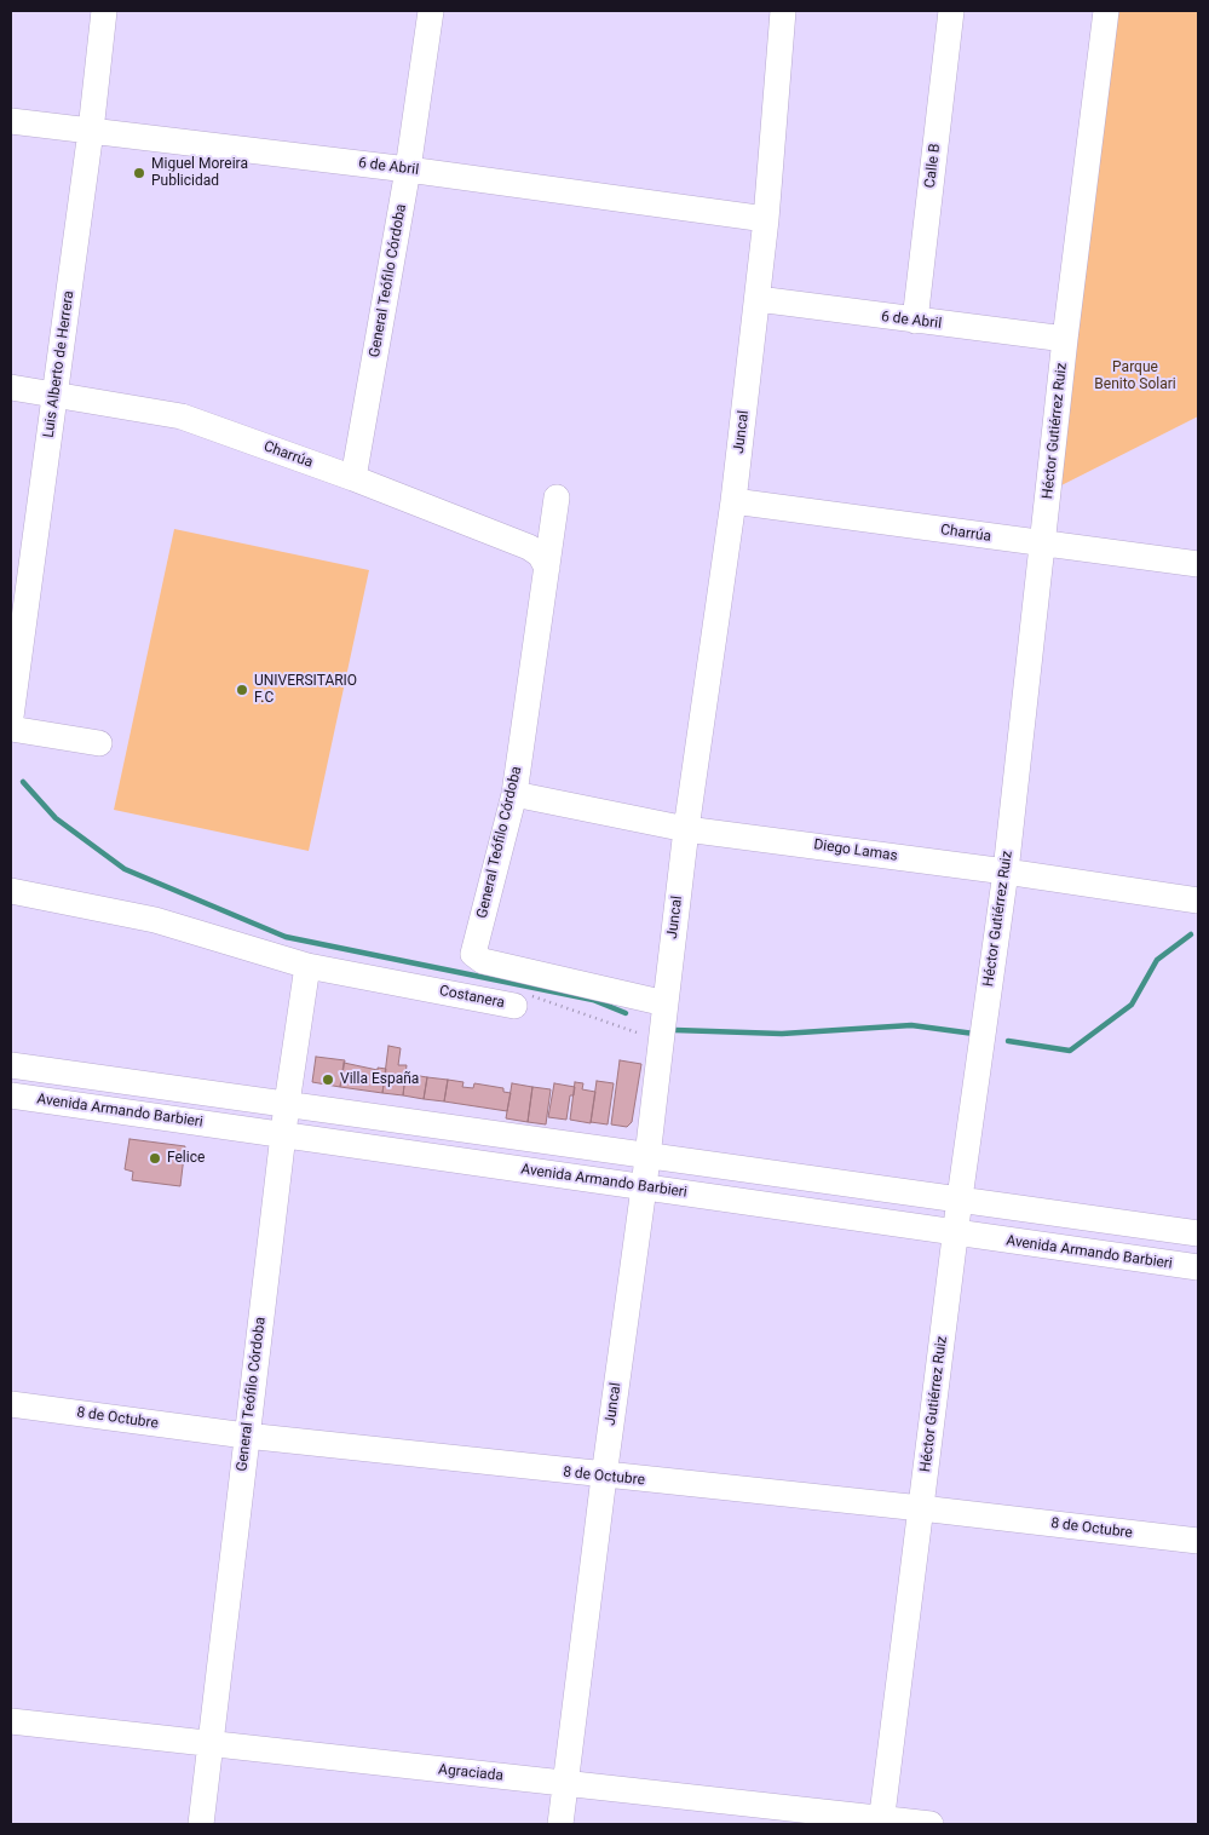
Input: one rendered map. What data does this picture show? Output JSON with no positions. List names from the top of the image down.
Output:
{
  "streets": {
    "street": [
      "Calle B",
      "6 de Abril",
      "General Teófilo Córdoba",
      "Luis Alberto de Herrera",
      "Héctor Gutiérrez Ruiz",
      "Juncal",
      "Charrúa",
      "Diego Lamas",
      "Costanera",
      "Avenida Armando Barbieri",
      "8 de Octubre",
      "Agraciada"
    ]
  },
  "crossings": [
    ["Calle B", "6 de Abril"],
    ["6 de Abril", "General Teófilo Córdoba"],
    ["6 de Abril", "Luis Alberto de Herrera"],
    ["6 de Abril", "Héctor Gutiérrez Ruiz"],
    ["6 de Abril", "Juncal"],
    ["General Teófilo Córdoba", "Juncal"],
    ["General Teófilo Córdoba", "Charrúa"],
    ["General Teófilo Córdoba", "Diego Lamas"],
    ["General Teófilo Córdoba", "Costanera"],
    ["General Teófilo Córdoba", "Avenida Armando Barbieri"],
    ["General Teófilo Córdoba", "8 de Octubre"],
    ["General Teófilo Córdoba", "Agraciada"],
    ["Luis Alberto de Herrera", "Charrúa"],
    ["Héctor Gutiérrez Ruiz", "Charrúa"],
    ["Héctor Gutiérrez Ruiz", "Diego Lamas"],
    ["Héctor Gutiérrez Ruiz", "Avenida Armando Barbieri"],
    ["Héctor Gutiérrez Ruiz", "8 de Octubre"],
    ["Héctor Gutiérrez Ruiz", "Agraciada"],
    ["Juncal", "Charrúa"],
    ["Juncal", "Diego Lamas"],
    ["Juncal", "Costanera"],
    ["Juncal", "Avenida Armando Barbieri"],
    ["Juncal", "8 de Octubre"],
    ["Juncal", "Agraciada"]
  ],
  "parks": ["Parque Benito Solari"],
  "places": [
    "Miguel Moreira Publicidad",
    "UNIVERSITARIO F.C",
    "Villa España",
    "Felice"
  ]
}
